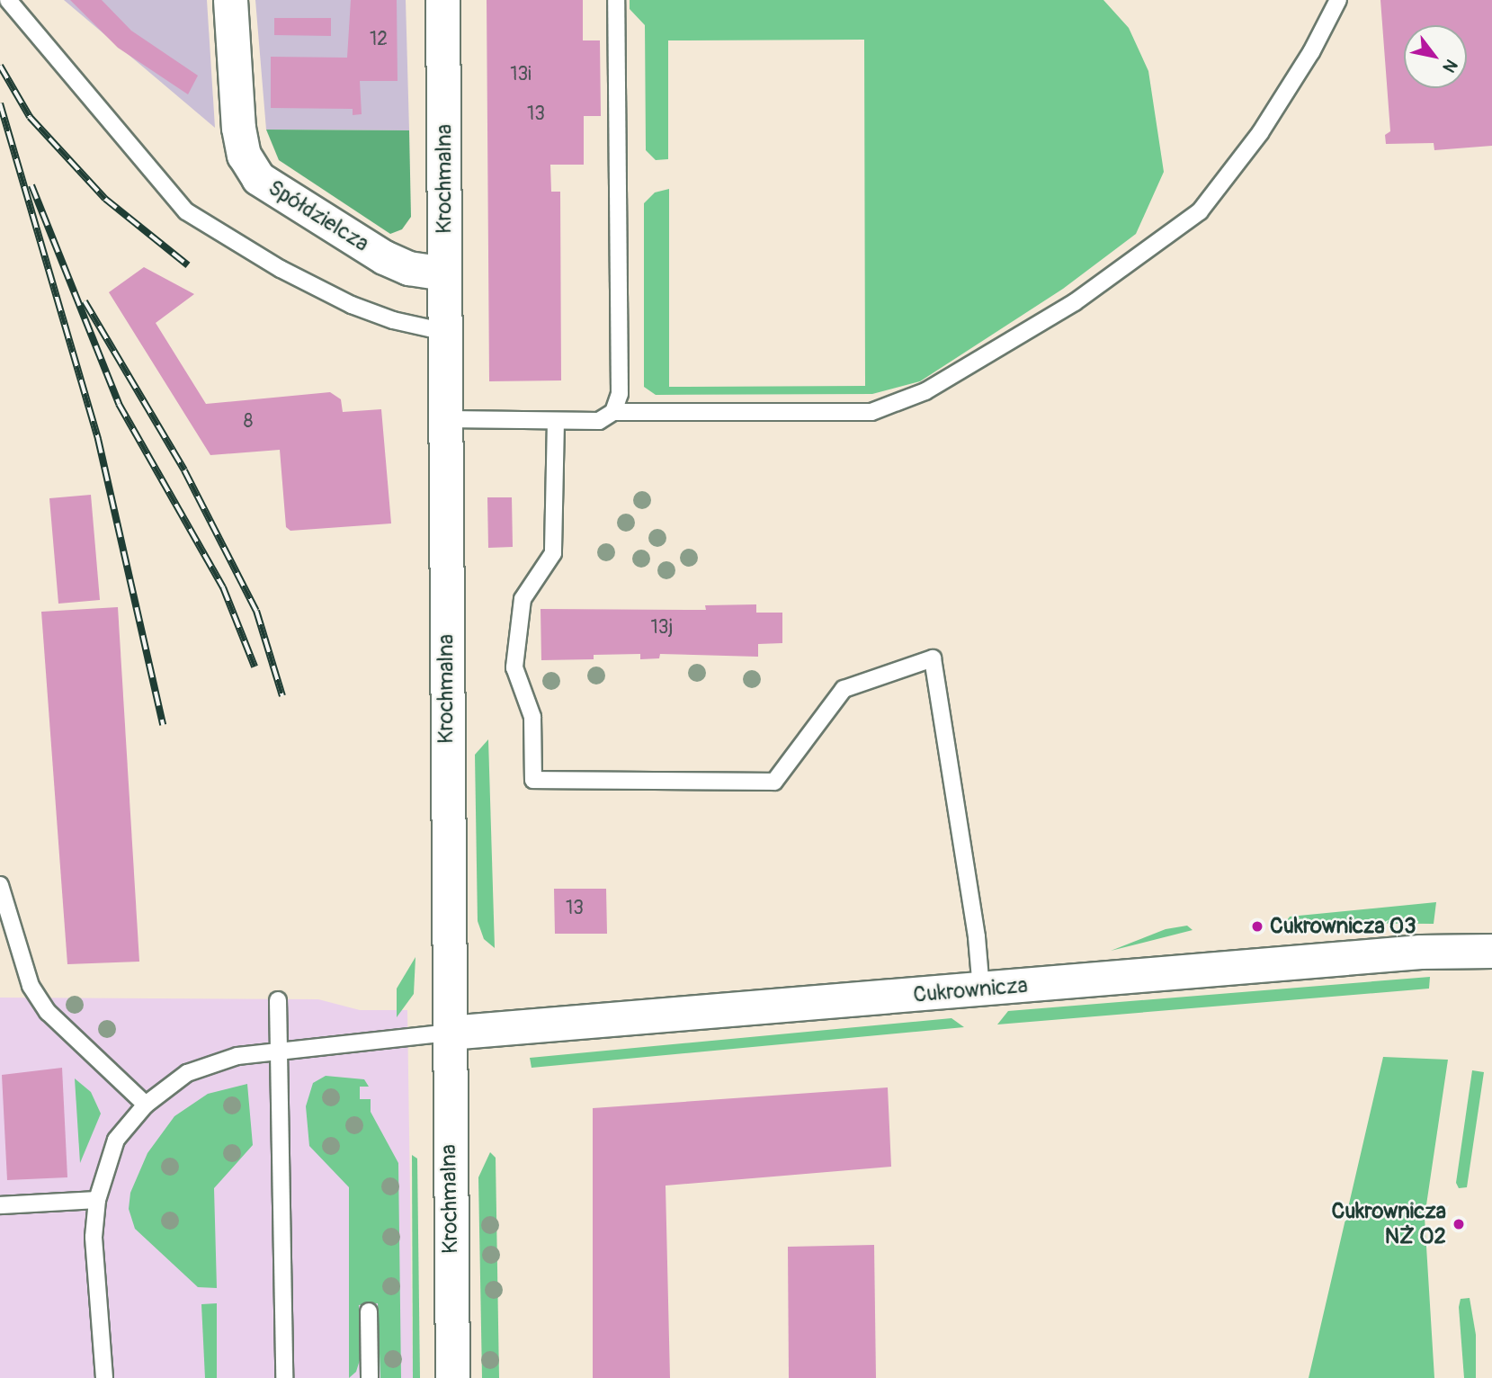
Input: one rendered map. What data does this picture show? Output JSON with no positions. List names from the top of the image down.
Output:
{
  "streets": {
    "street": ["Krochmalna", "Spółdzielcza", "Cukrownicza"]
  },
  "crossings": [
    ["Krochmalna", "Spółdzielcza"],
    ["Krochmalna", "Cukrownicza"]
  ],
  "places": ["Cukrownicza 03", "Cukrownicza NŻ 02"],
  "house_numbers": [
    "12",
    "13i",
    "13",
    "8",
    "13j",
    "13"
  ],
  "north": "bottom right"
}
